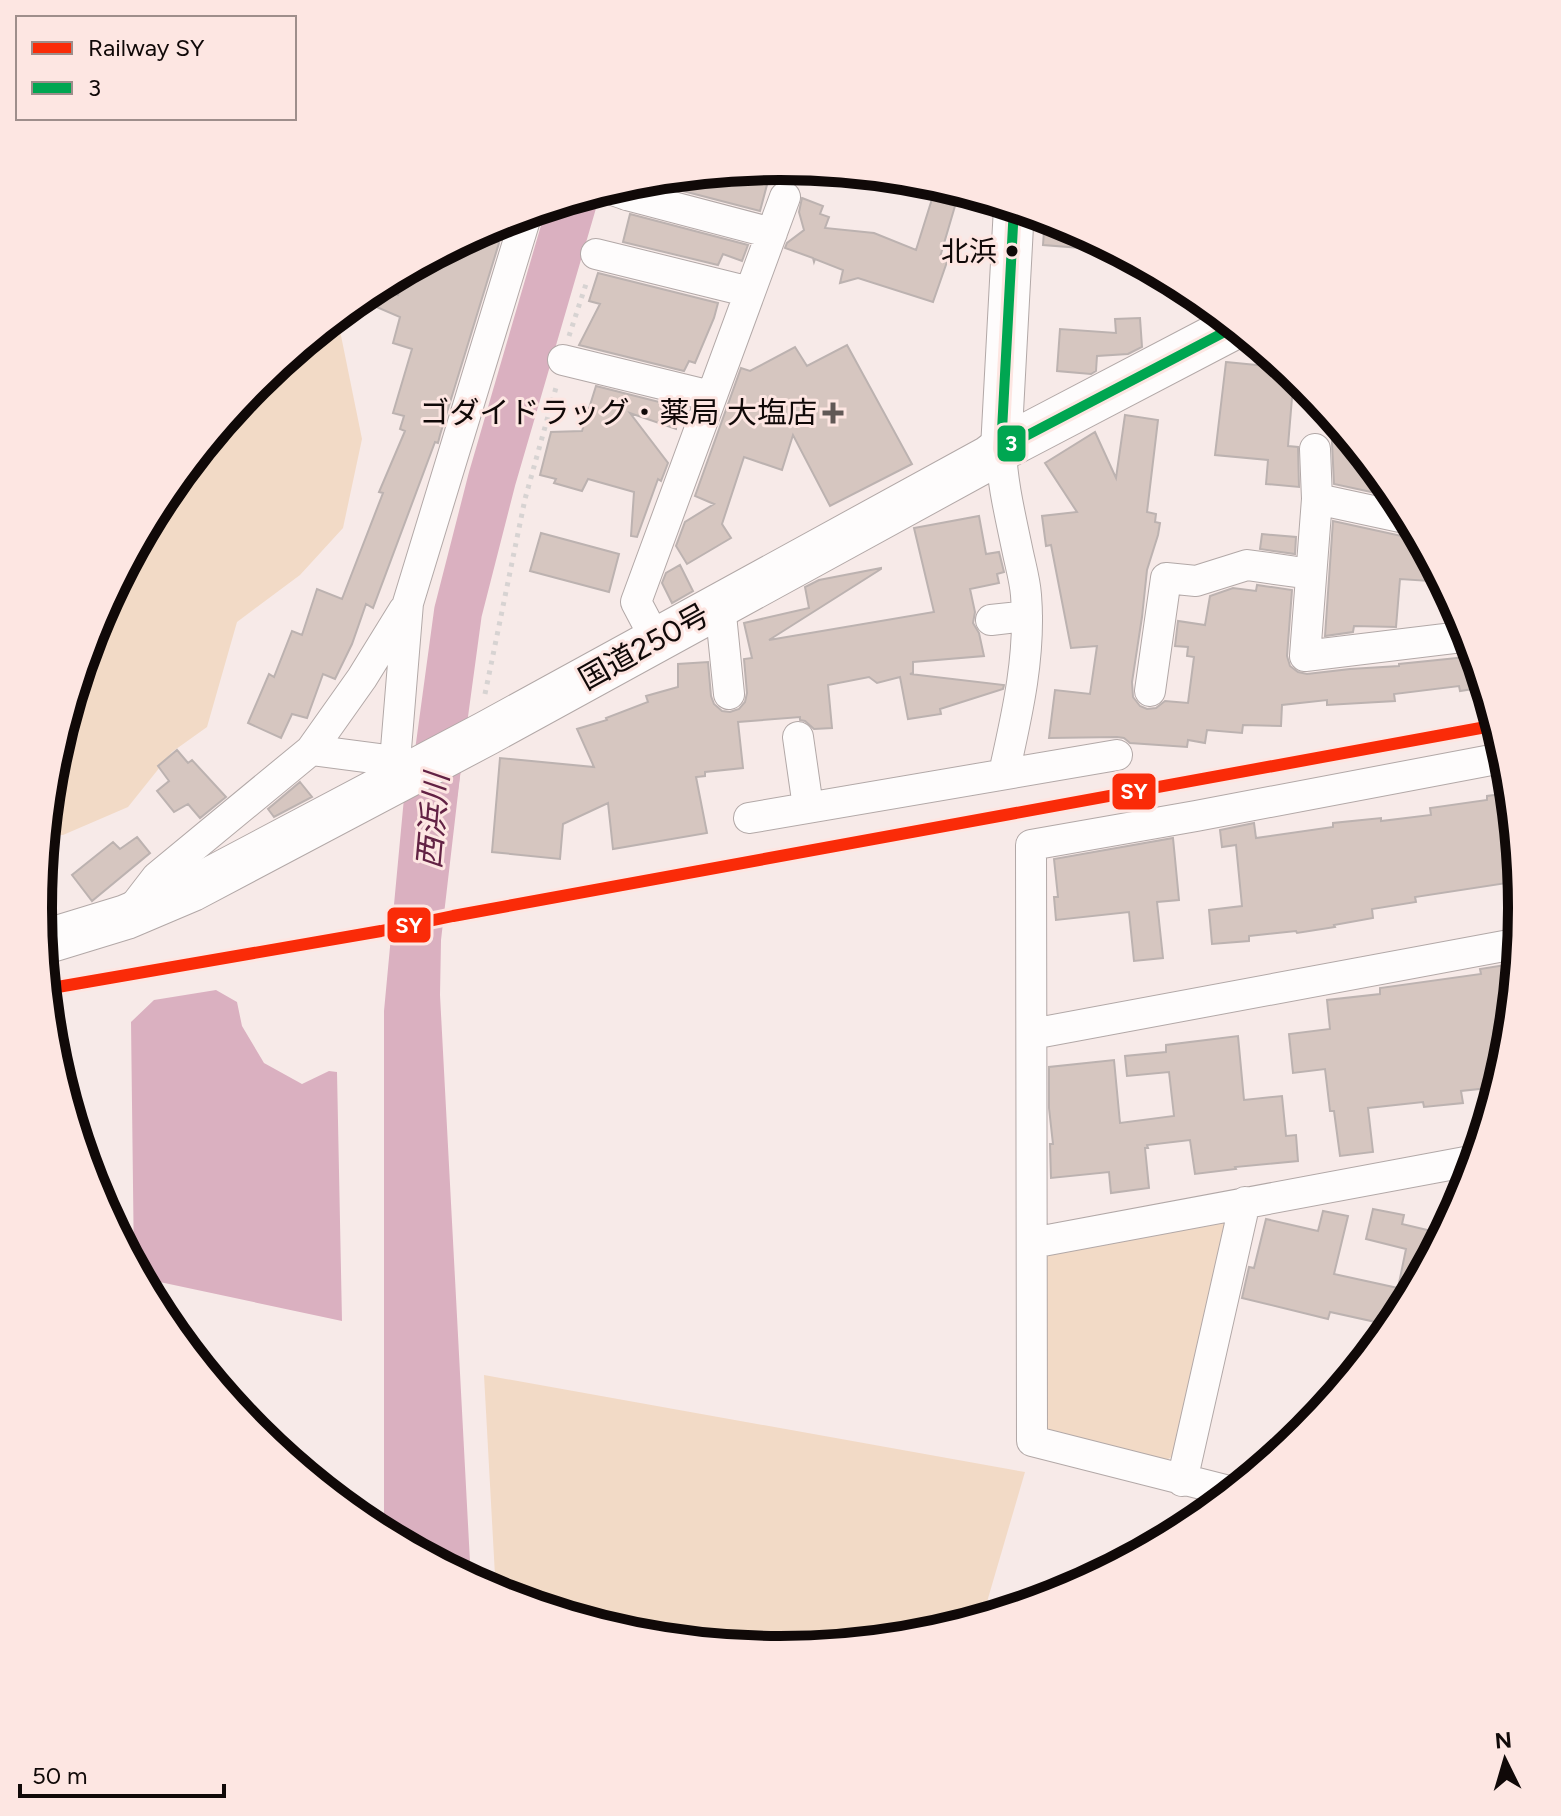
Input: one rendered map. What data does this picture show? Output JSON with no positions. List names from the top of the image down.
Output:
{
  "streets": {
    "highway": ["国道250号"]
  },
  "water": ["西浜川"],
  "places": {
    "other": ["北浜"],
    "health": ["ゴダイドラッグ・薬局 大塩店"]
  },
  "lines": ["transit line 3", "rail line SY"],
  "legend": ["Railway SY", "3"],
  "scale_bar": "50 m",
  "north": "top"
}
